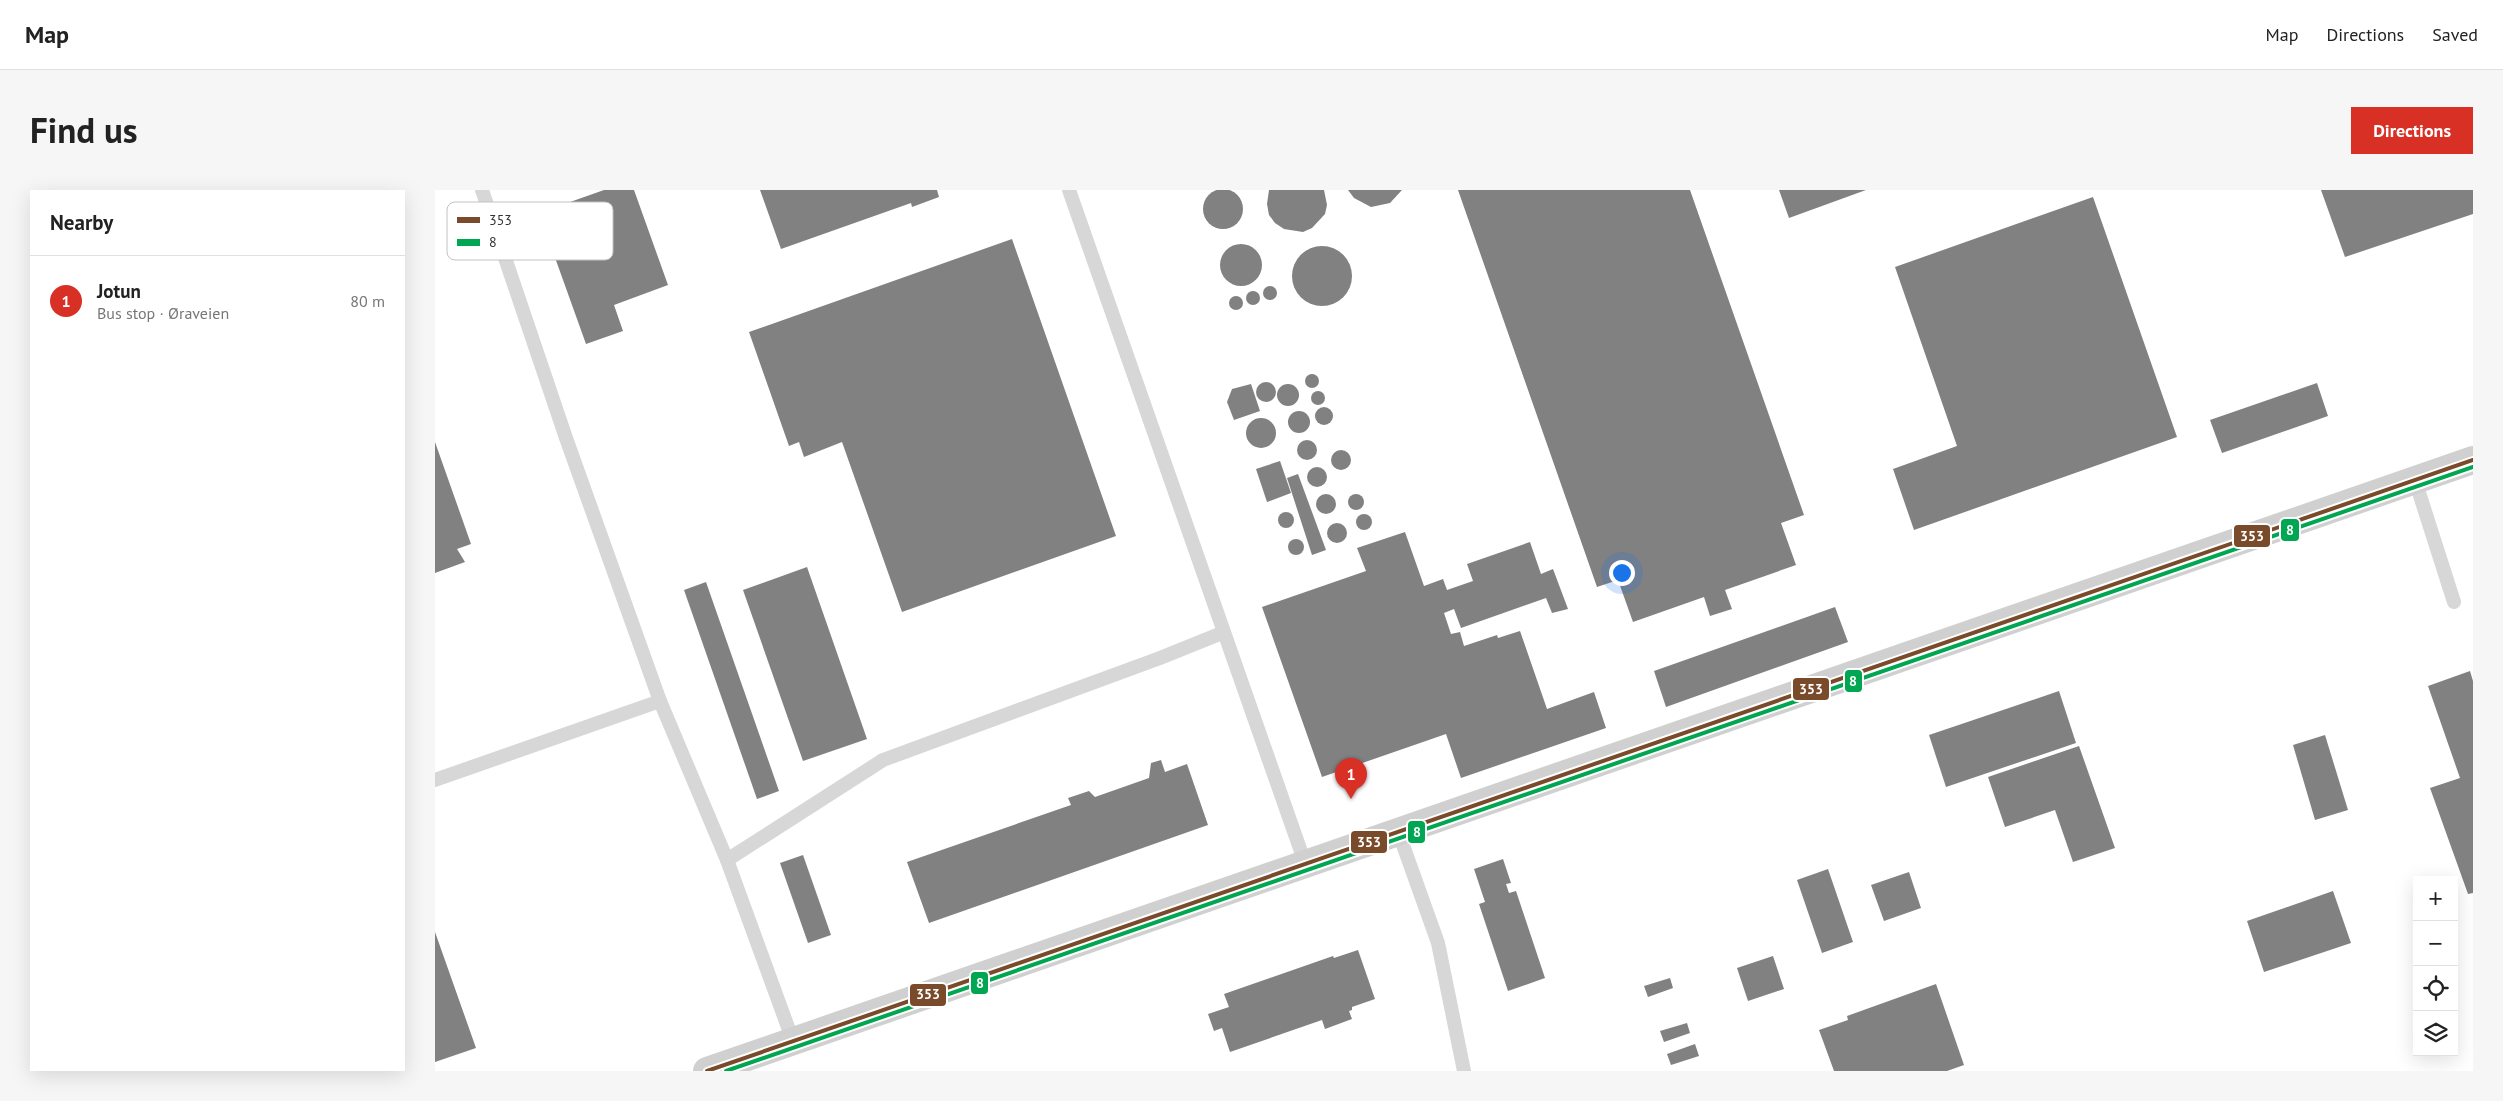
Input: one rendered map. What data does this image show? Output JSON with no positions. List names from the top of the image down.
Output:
{
  "lines": ["transit line 353", "transit line 8"],
  "legend": ["353", "8"],
  "page": {
    "header": "Map",
    "nav": ["Map", "Directions", "Saved"],
    "title": "Find us",
    "buttons": "Directions",
    "heading": "Nearby",
    "list": [
      {
        "mark": "1",
        "name": "Jotun",
        "note": "Bus stop · Øraveien",
        "value": "80 m"
      }
    ],
    "pins": "1",
    "map_buttons": ["+", "−"]
  }
}
